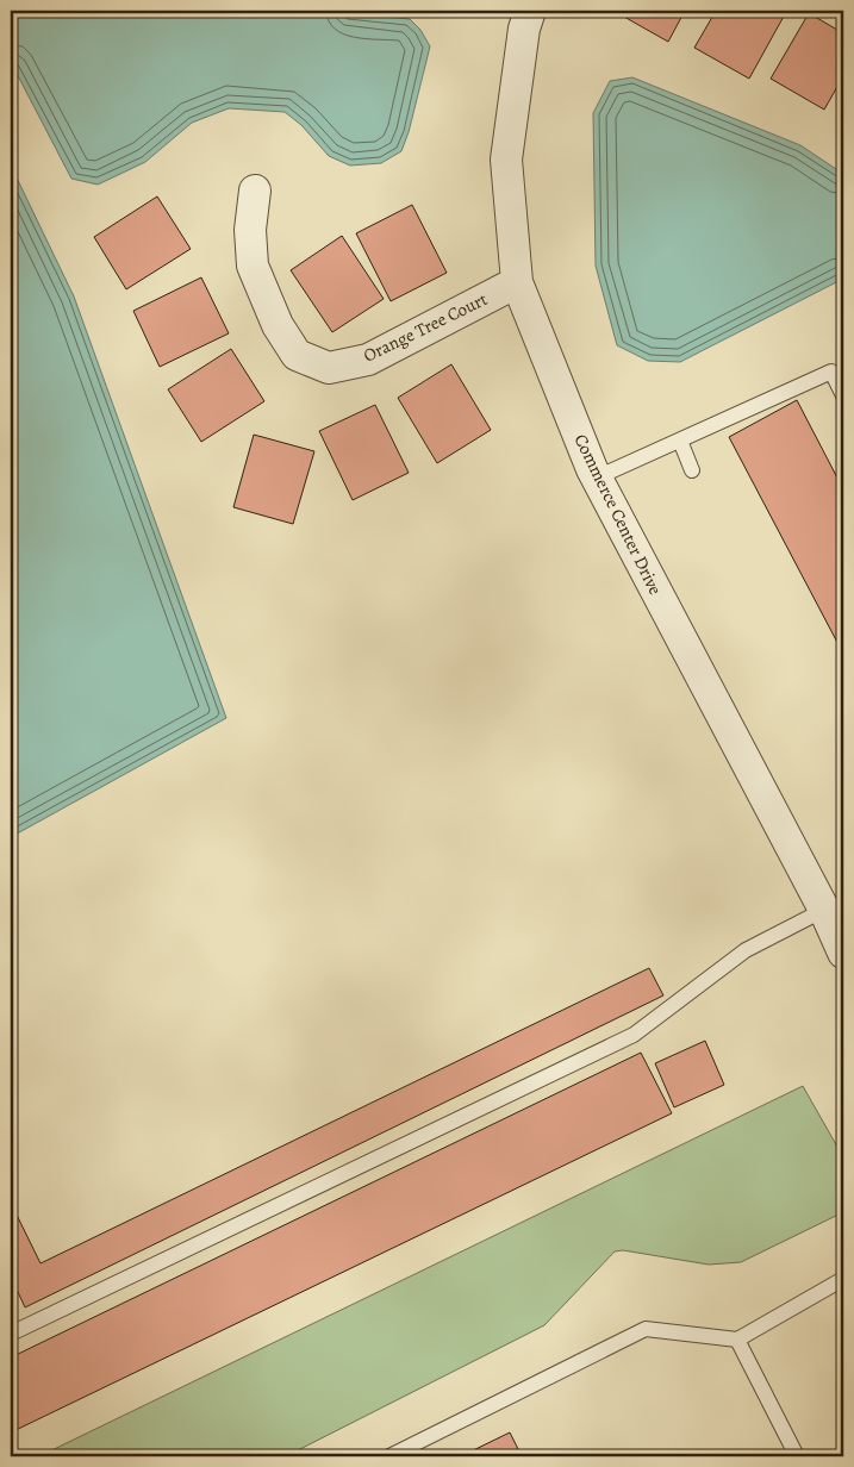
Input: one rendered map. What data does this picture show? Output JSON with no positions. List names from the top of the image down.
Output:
{
  "streets": {
    "street": ["Orange Tree Court", "Commerce Center Drive"]
  },
  "crossings": [
    ["Orange Tree Court", "Commerce Center Drive"]
  ]
}
